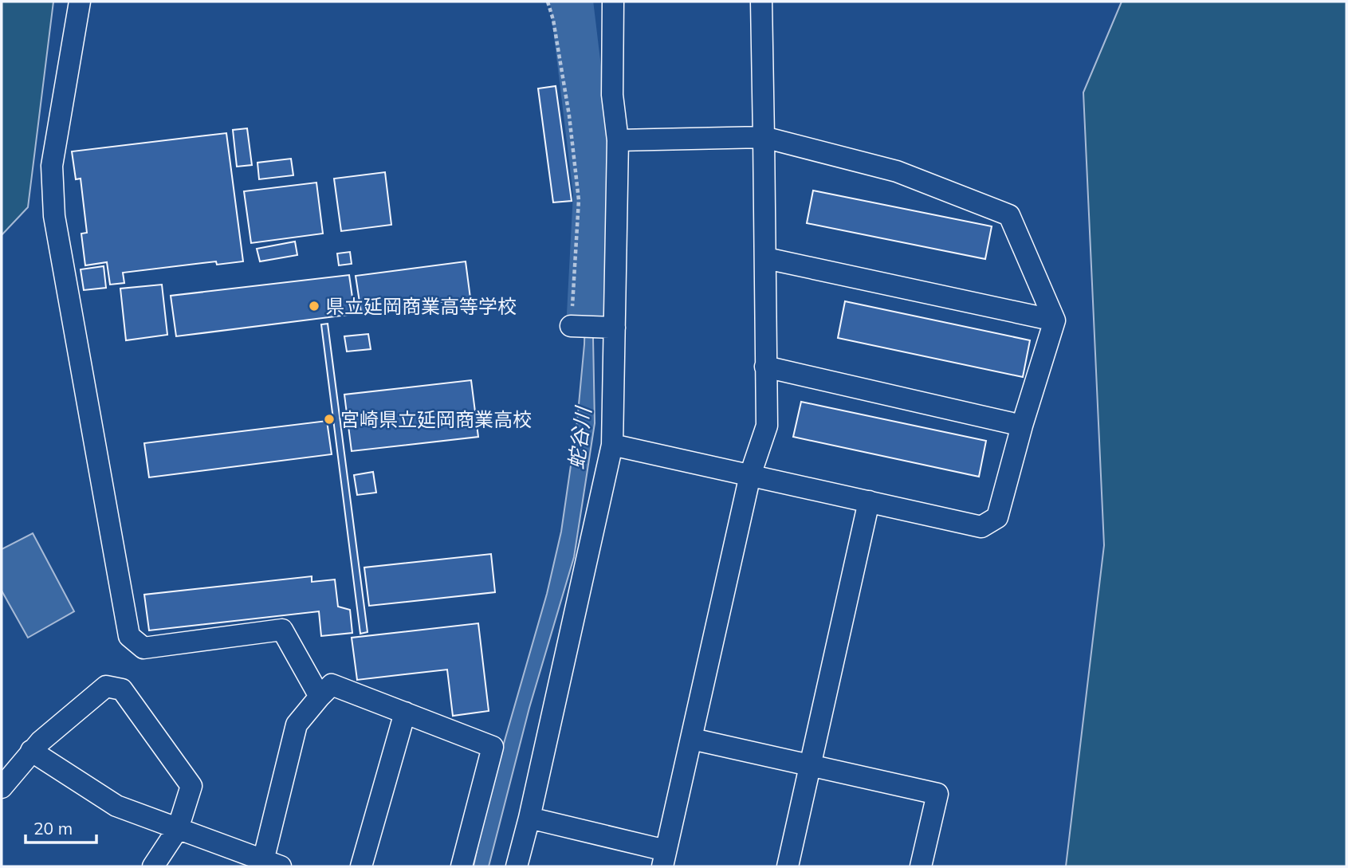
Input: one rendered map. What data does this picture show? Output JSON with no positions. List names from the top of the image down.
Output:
{
  "water": ["蛇谷川"],
  "places": ["県立延岡商業高等学校", "宮崎県立延岡商業高校"],
  "scale_bar": "20 m"
}
